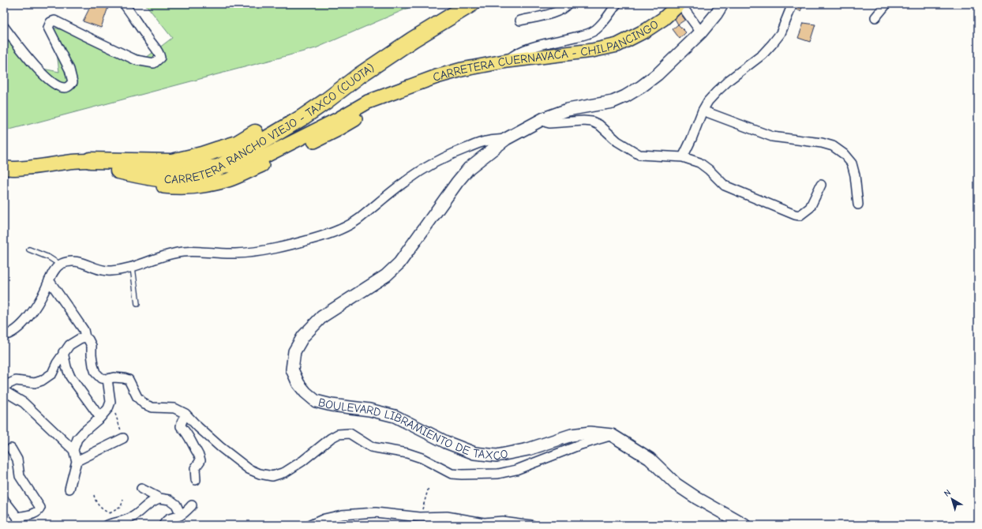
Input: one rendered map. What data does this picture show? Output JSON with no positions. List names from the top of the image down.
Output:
{
  "streets": {
    "highway": ["CARRETERA RANCHO VIEJO - TAXCO (CUOTA)"],
    "main road": ["CARRETERA CUERNAVACA - CHILPANCINGO", "BOULEVARD LIBRAMIENTO DE TAXCO"]
  },
  "crossings": [
    ["CARRETERA CUERNAVACA - CHILPANCINGO", "CARRETERA RANCHO VIEJO - TAXCO (CUOTA)"]
  ],
  "north": "top left"
}
